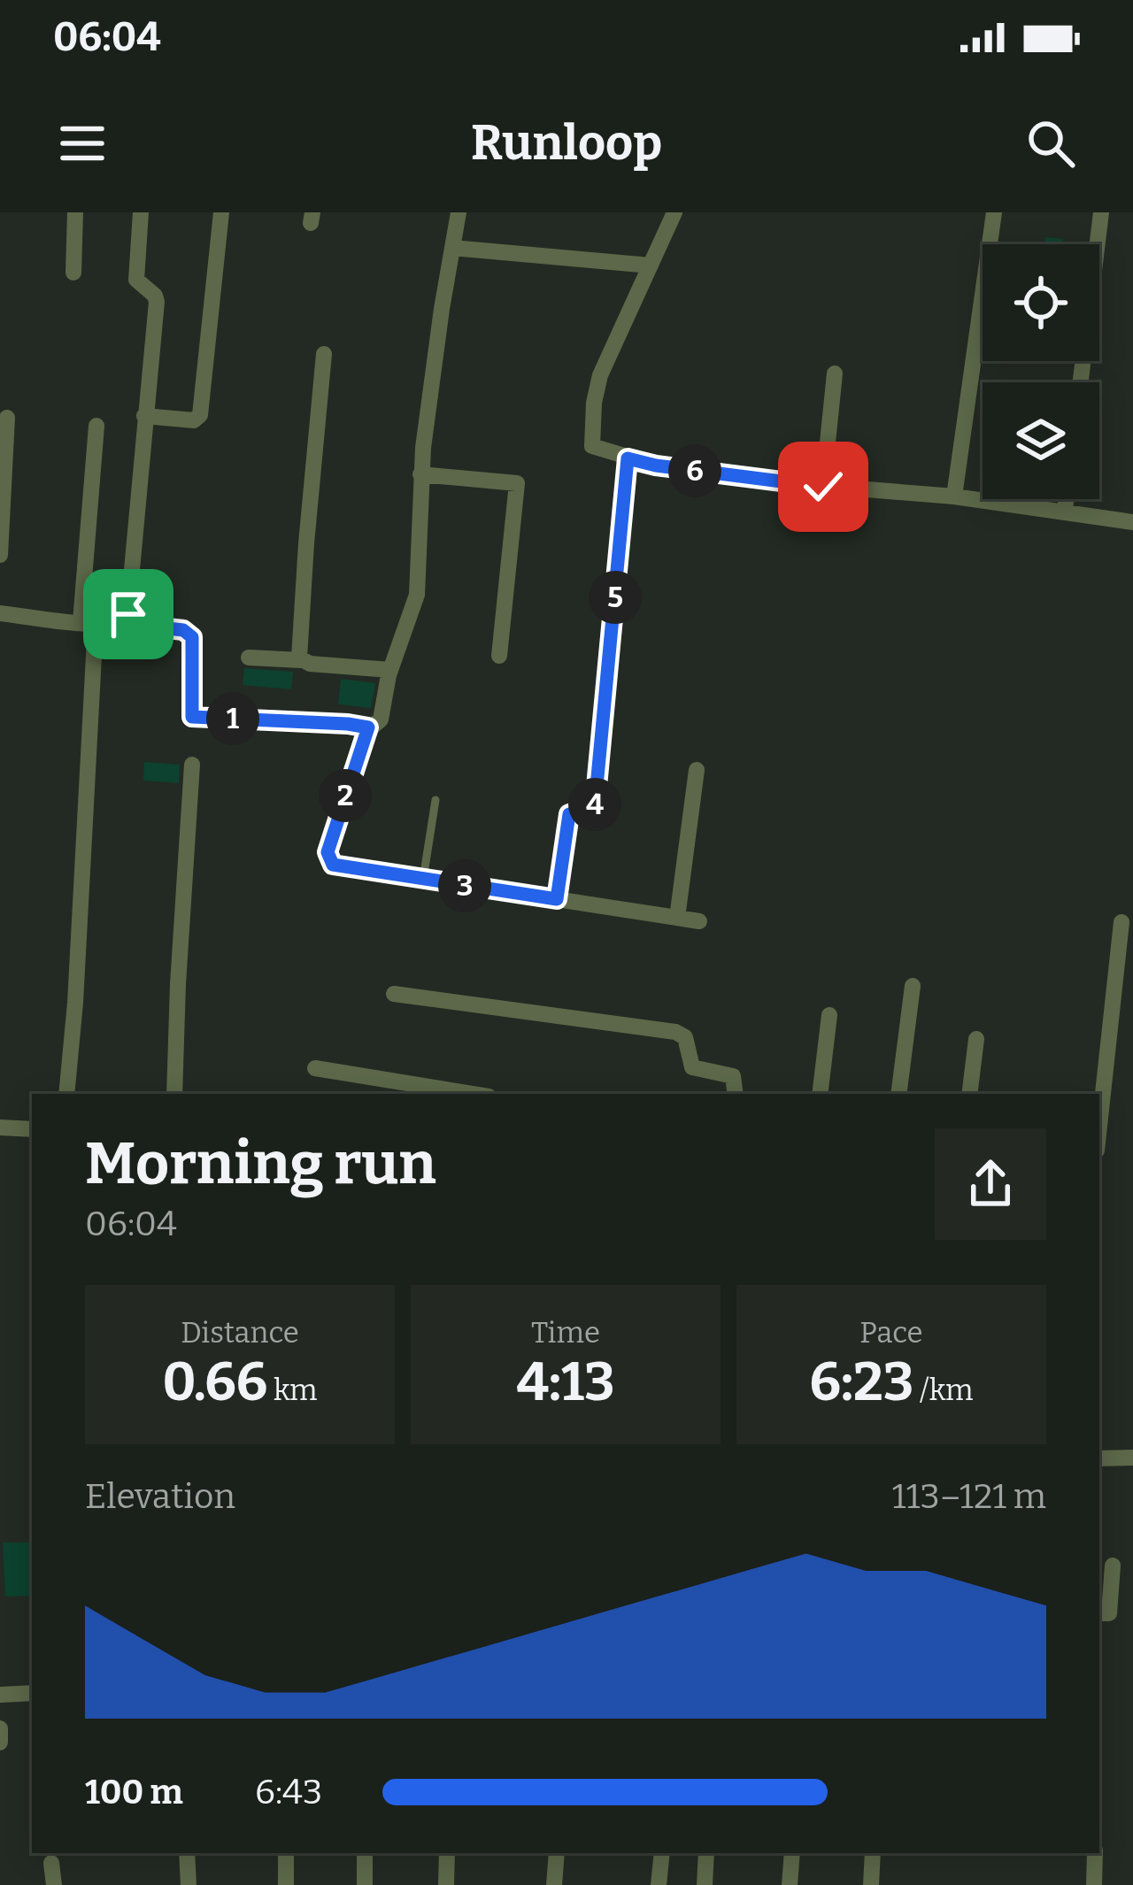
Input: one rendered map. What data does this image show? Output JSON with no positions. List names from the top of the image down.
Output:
{
  "page": {
    "status": "06:04",
    "header": "Runloop",
    "pins": [
      "6",
      "5",
      "1",
      "2",
      "4",
      "3"
    ],
    "heading": ["Morning run", "06:04"],
    "stats": [
      ["Distance", "0.66 km"],
      ["Time", "4:13"],
      ["Pace", "6:23 /km"]
    ],
    "chart": ["Elevation", "113–121 m"],
    "list": [
      {
        "name": "100 m",
        "note": "6:43"
      }
    ]
  }
}
